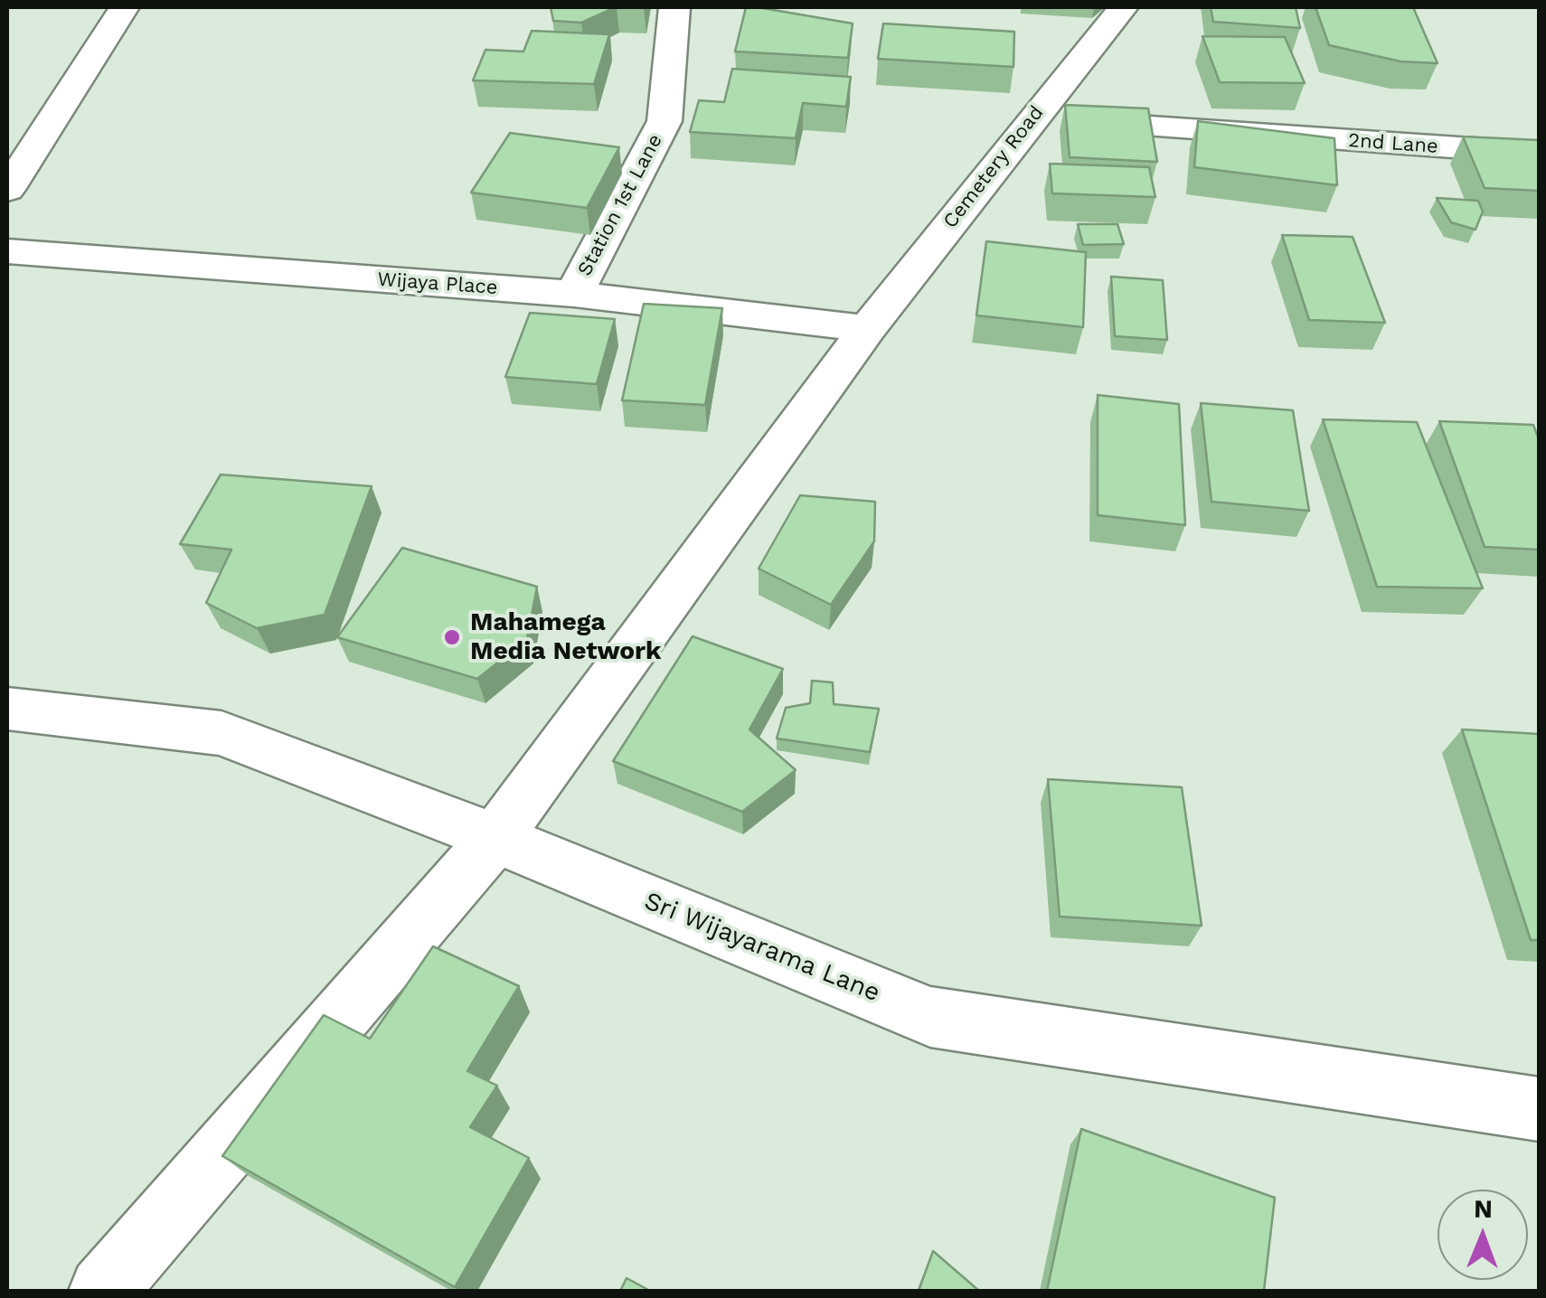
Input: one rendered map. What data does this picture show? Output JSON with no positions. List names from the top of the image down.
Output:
{
  "streets": {
    "street": [
      "2nd Lane",
      "Cemetery Road",
      "Station 1st Lane",
      "Wijaya Place",
      "Sri Wijayarama Lane"
    ]
  },
  "crossings": [
    ["2nd Lane", "Cemetery Road"],
    ["Cemetery Road", "Wijaya Place"],
    ["Cemetery Road", "Sri Wijayarama Lane"],
    ["Station 1st Lane", "Wijaya Place"]
  ],
  "places": ["Mahamega Media Network"],
  "north": "top"
}
